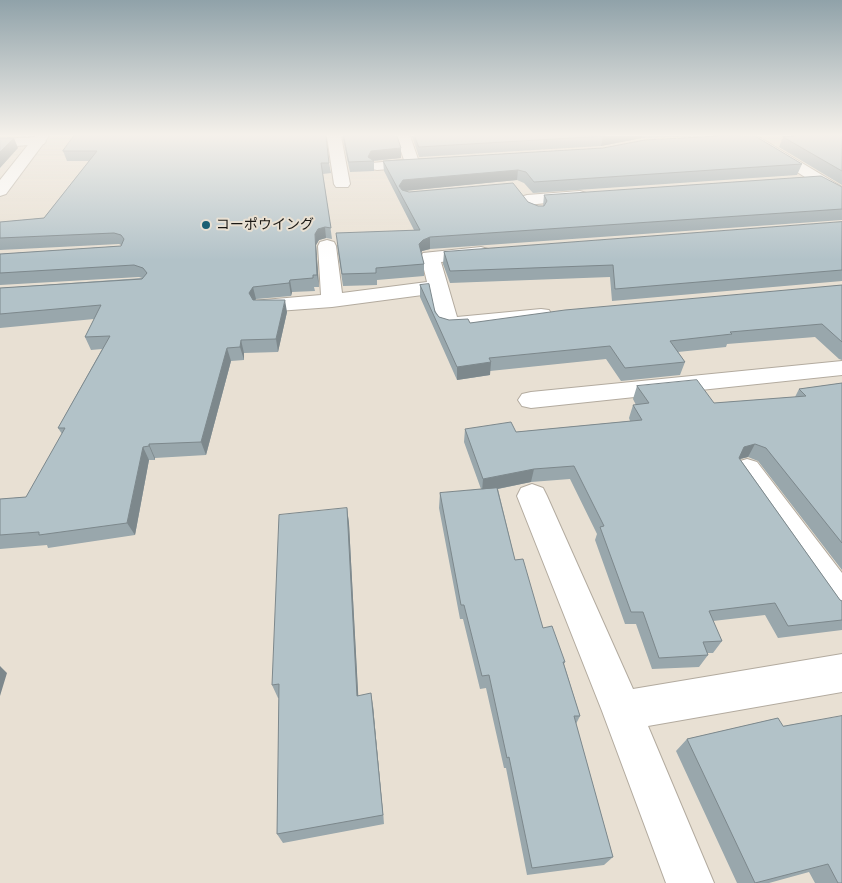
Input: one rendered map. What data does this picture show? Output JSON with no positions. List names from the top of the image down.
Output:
{
  "places": ["コーポウイング"]
}
